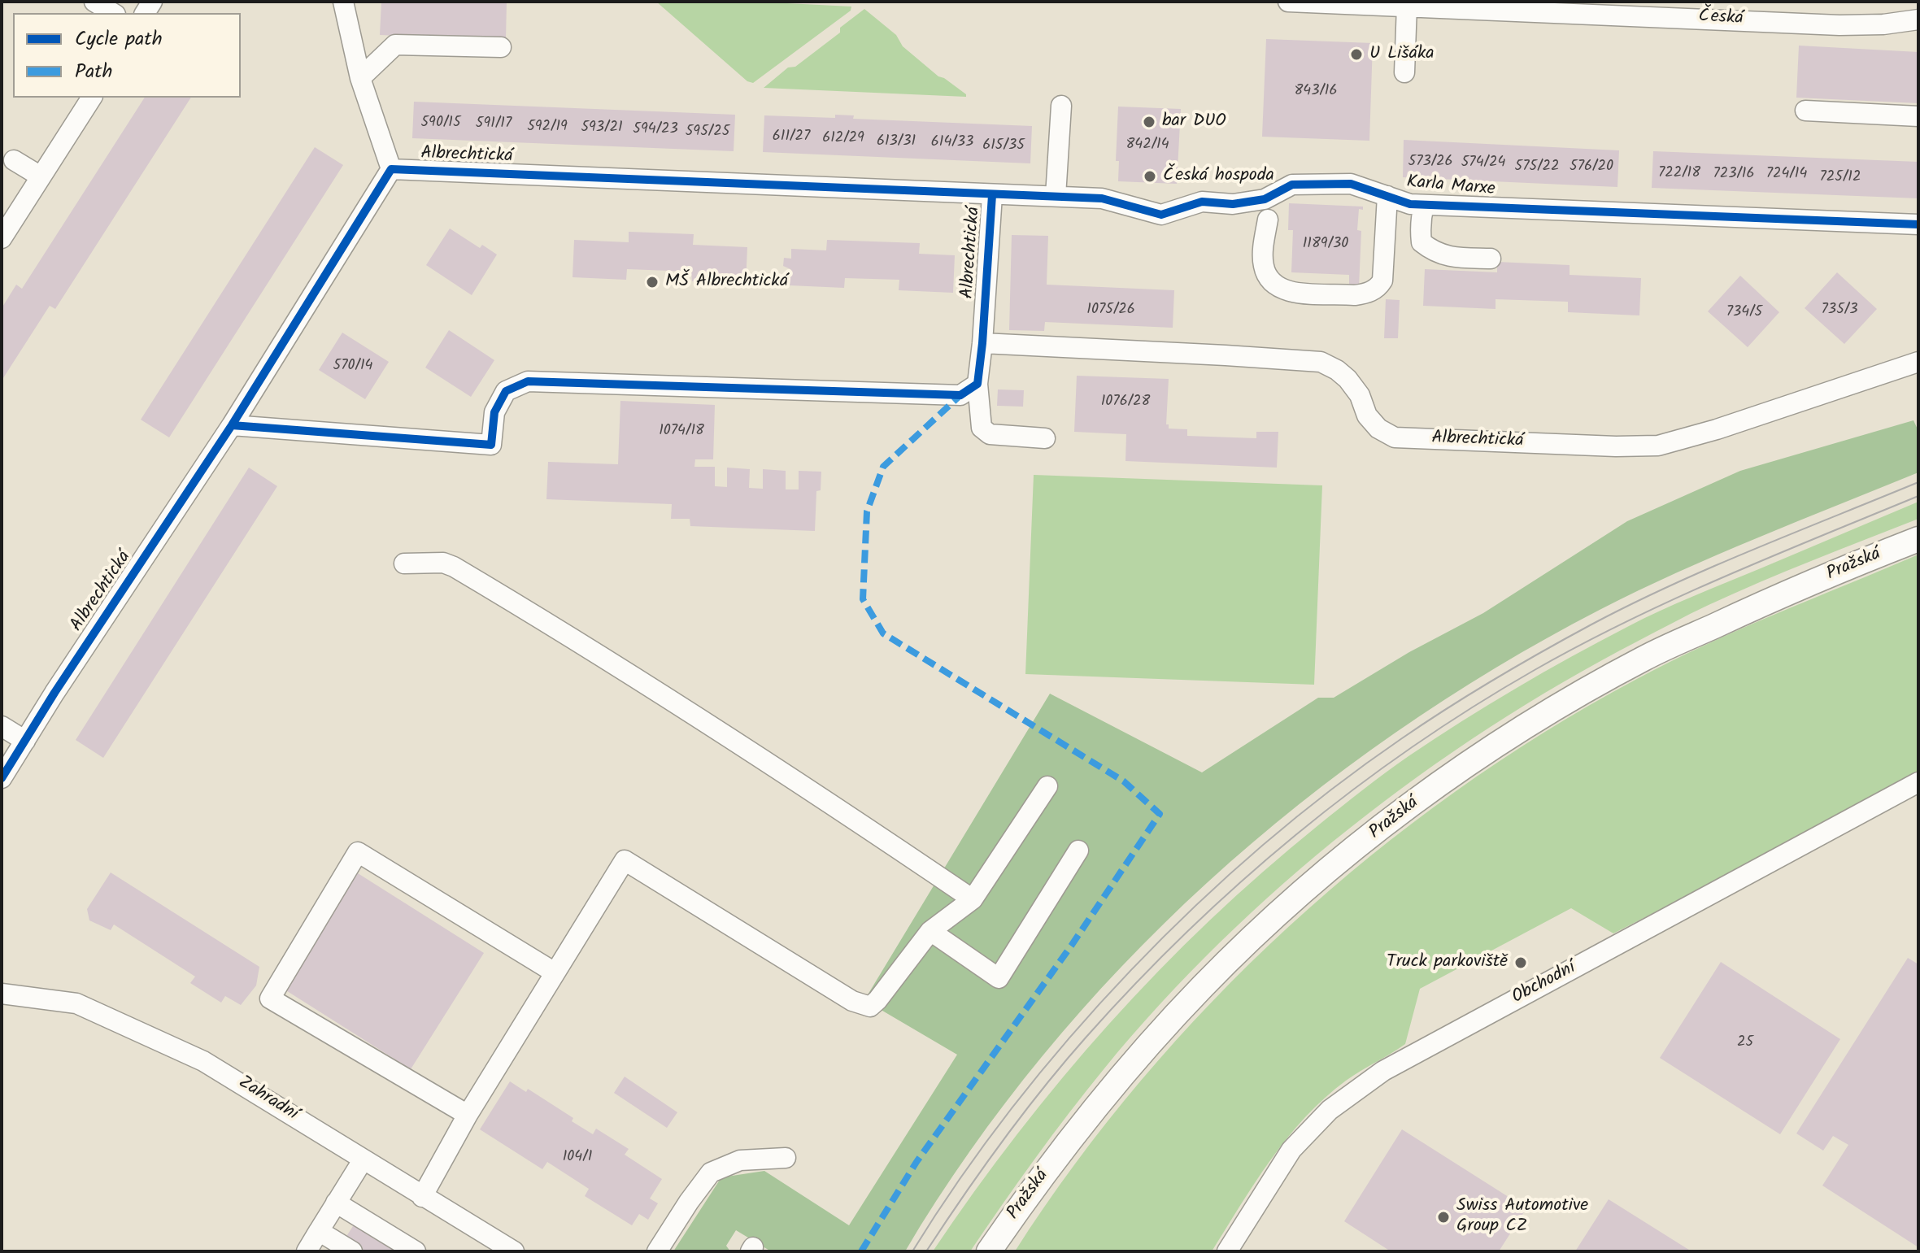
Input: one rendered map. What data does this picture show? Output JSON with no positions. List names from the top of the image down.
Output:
{
  "streets": {
    "main road": ["Pražská"],
    "street": [
      "Česká",
      "Albrechtická",
      "Karla Marxe",
      "Obchodní",
      "Zahradní"
    ]
  },
  "crossings": [
    ["Albrechtická", "Karla Marxe"]
  ],
  "places": [
    "U Lišáka",
    "bar DUO",
    "Česká hospoda",
    "MŠ Albrechtická",
    "Truck parkoviště",
    "Swiss Automotive Group CZ"
  ],
  "house_numbers": [
    "843/16",
    "590/15",
    "591/17",
    "592/19",
    "593/21",
    "594/23",
    "595/25",
    "611/27",
    "612/29",
    "613/31",
    "614/33",
    "842/14",
    "615/35",
    "573/26",
    "574/24",
    "575/22",
    "576/20",
    "722/18",
    "723/16",
    "724/14",
    "725/12",
    "1189/30",
    "1075/26",
    "735/3",
    "734/5",
    "570/14",
    "1076/28",
    "1074/18",
    "25",
    "104/1"
  ],
  "legend": ["Cycle path", "Path"]
}
